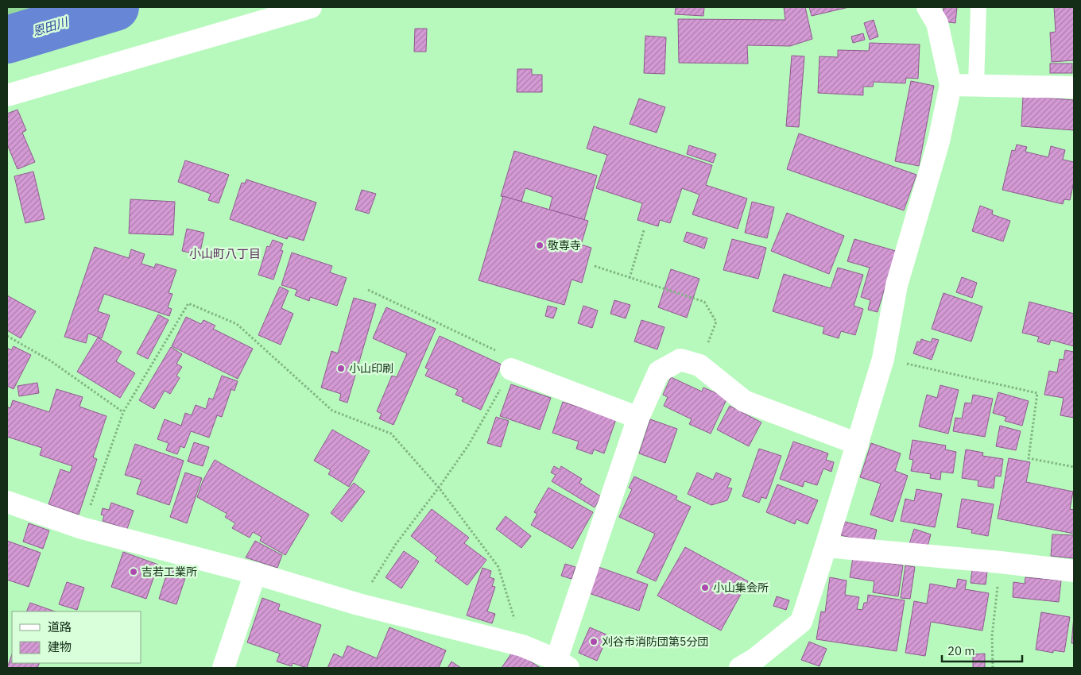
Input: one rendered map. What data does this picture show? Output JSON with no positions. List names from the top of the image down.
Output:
{
  "districts": ["小山町八丁目"],
  "water": ["恩田川"],
  "places": [
    "敬専寺",
    "小山印刷",
    "吉若工業所",
    "小山集会所",
    "刈谷市消防団第5分団"
  ],
  "legend": ["道路", "建物"],
  "scale_bar": "20 m"
}
